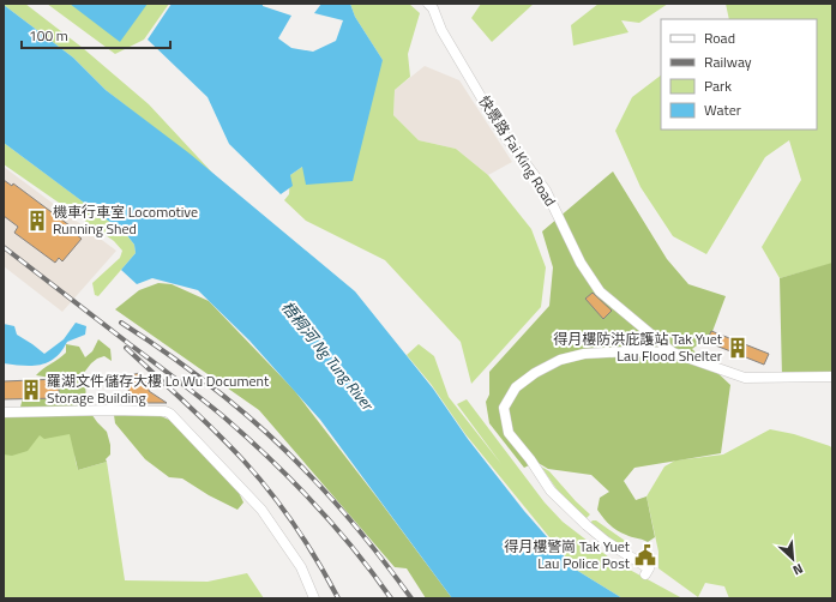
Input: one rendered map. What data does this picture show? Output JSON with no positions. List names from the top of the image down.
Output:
{
  "streets": {
    "street": ["快景路 Fai King Road"]
  },
  "water": ["梧桐河 Ng Tung River"],
  "places": {
    "building": ["機車行車室 Locomotive Running Shed", "得月樓防洪庇護站 Tak Yuet Lau Flood Shelter", "羅湖文件儲存大樓 Lo Wu Document Storage Building"],
    "public building": ["得月樓警崗 Tak Yuet Lau Police Post"]
  },
  "legend": [
    "Road",
    "Railway",
    "Park",
    "Water"
  ],
  "scale_bar": "100 m",
  "north": "bottom right"
}
